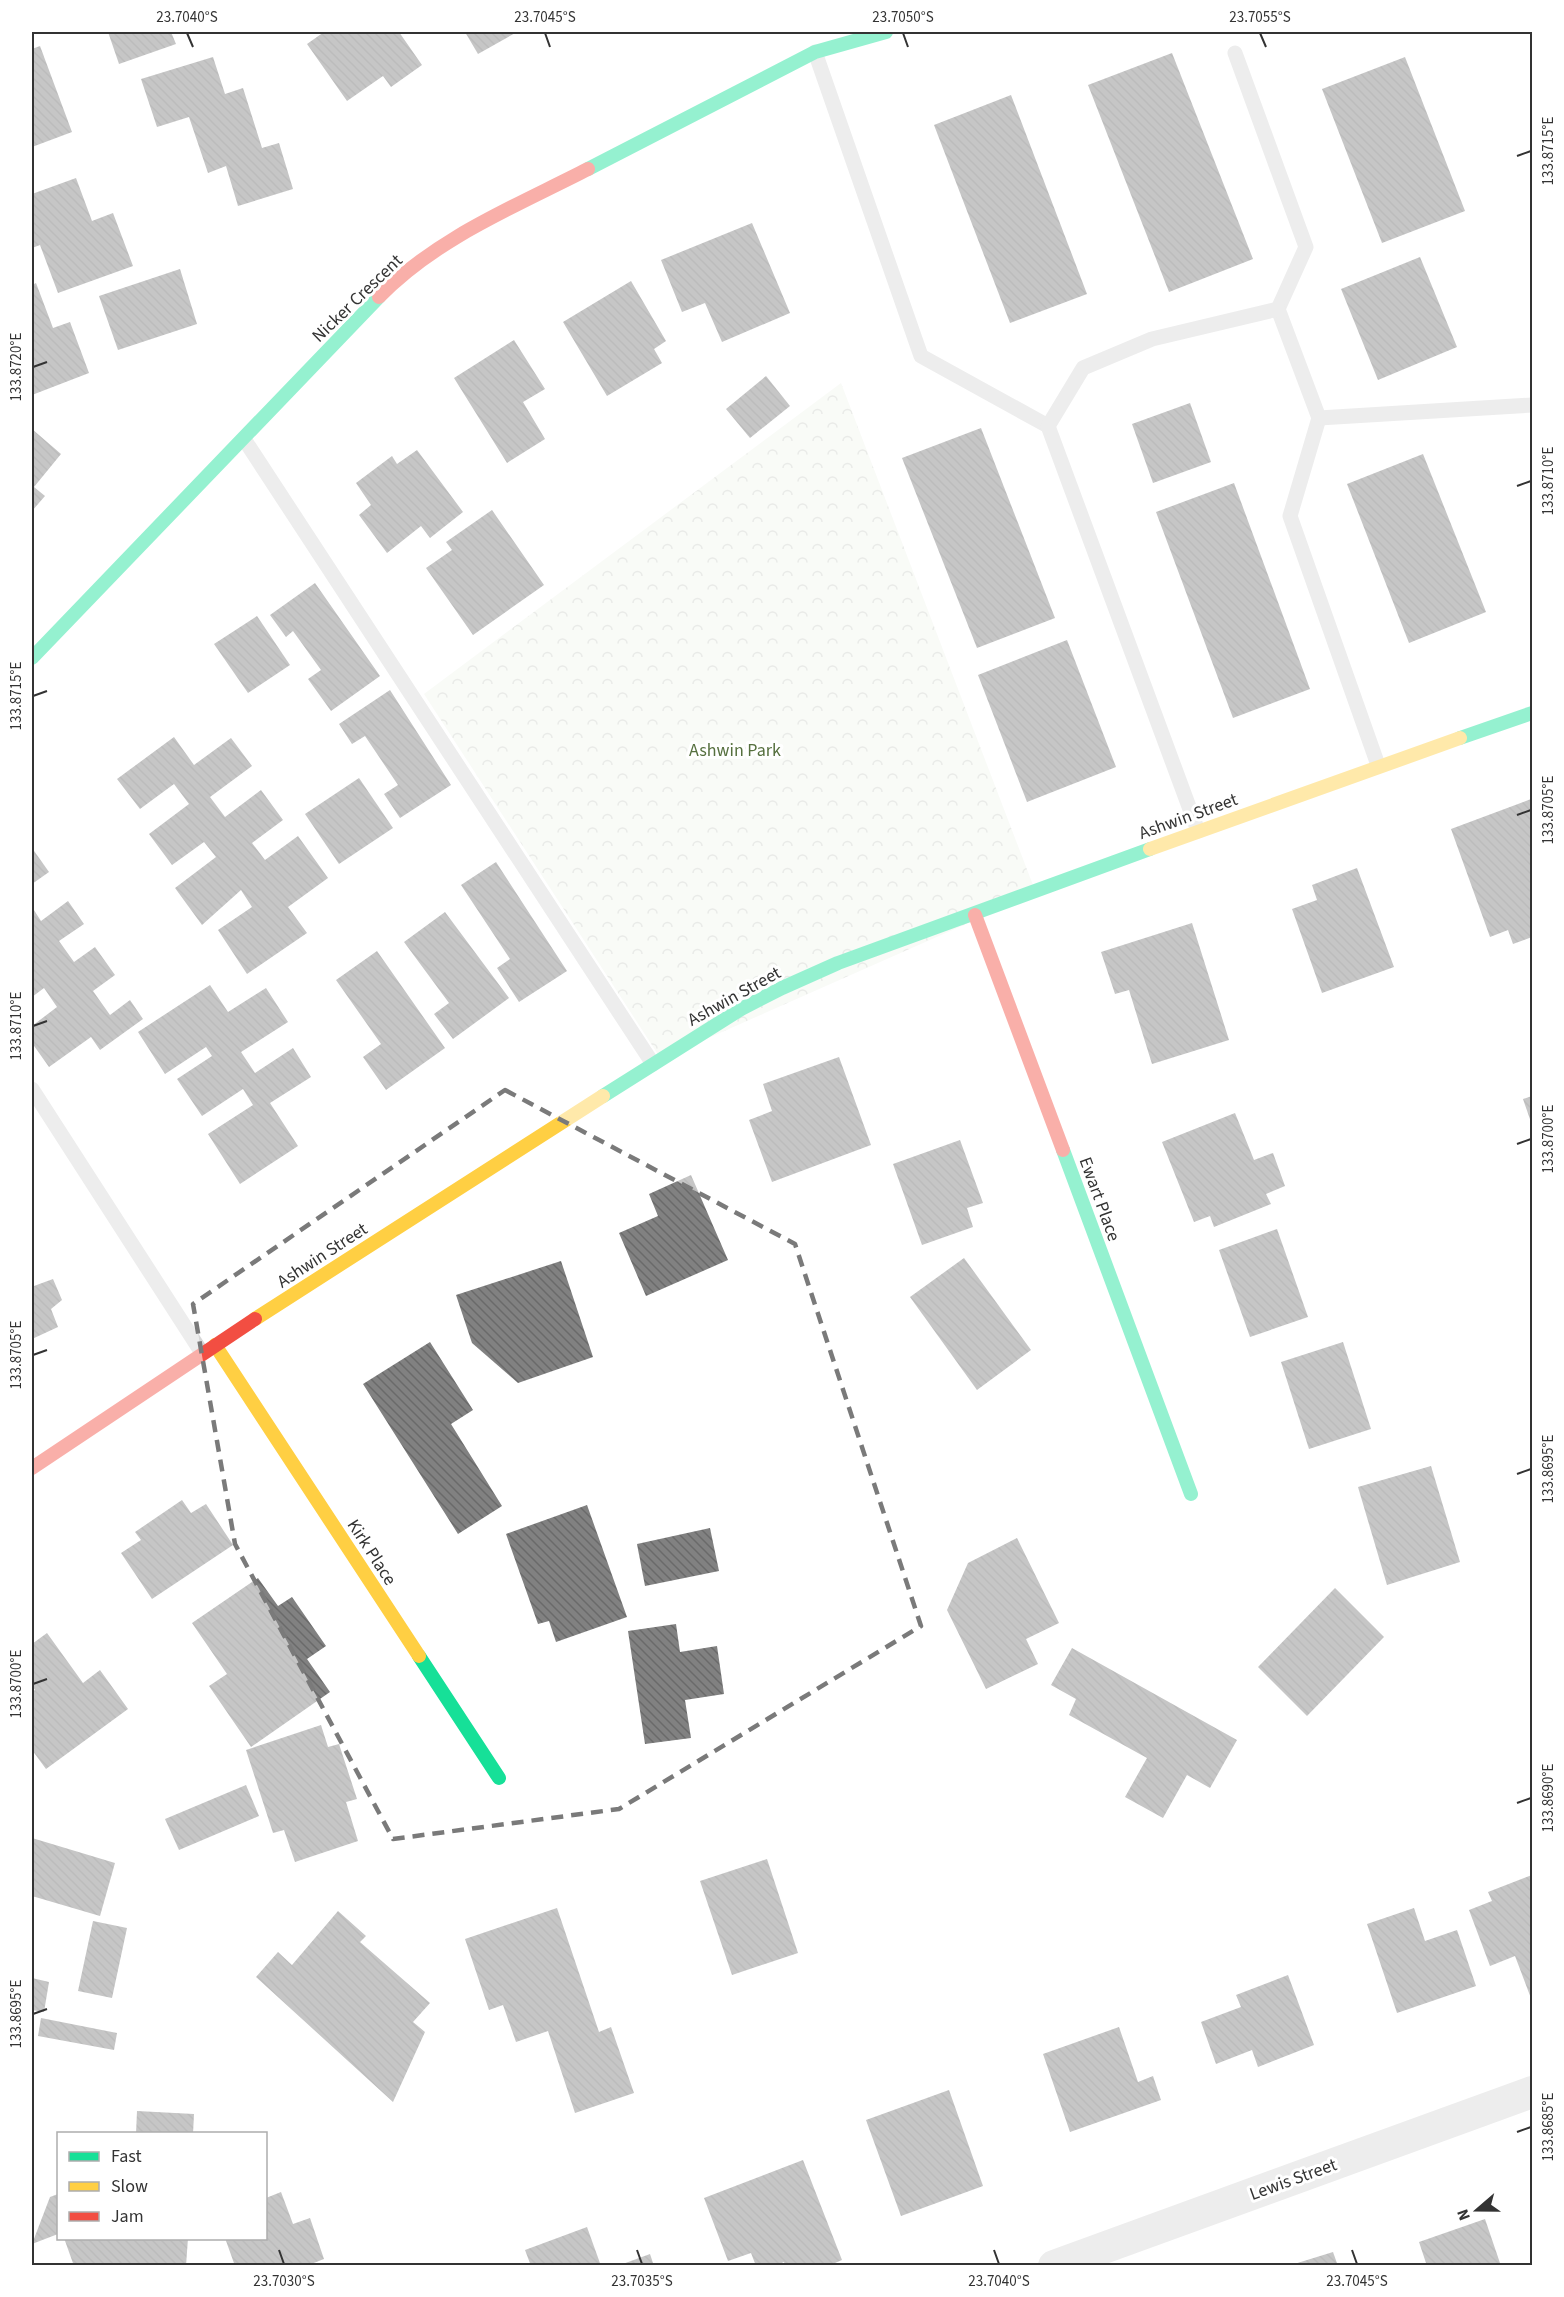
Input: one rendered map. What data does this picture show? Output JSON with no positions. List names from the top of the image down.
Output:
{
  "streets": {
    "street": [
      "Nicker Crescent",
      "Ashwin Street",
      "Ewart Place",
      "Kirk Place",
      "Lewis Street"
    ]
  },
  "crossings": [
    ["Ashwin Street", "Ewart Place"],
    ["Ashwin Street", "Kirk Place"]
  ],
  "parks": ["Ashwin Park"],
  "legend": ["Fast", "Slow", "Jam"],
  "north": "left",
  "coordinates": [
    "23.7040°S",
    "23.7045°S",
    "23.7050°S",
    "23.7055°S",
    "133.8715°E",
    "133.8720°E",
    "133.8710°E",
    "133.8705°E",
    "133.8700°E",
    "133.8695°E",
    "133.8690°E",
    "133.8685°E",
    "23.7030°S",
    "23.7035°S"
  ]
}
